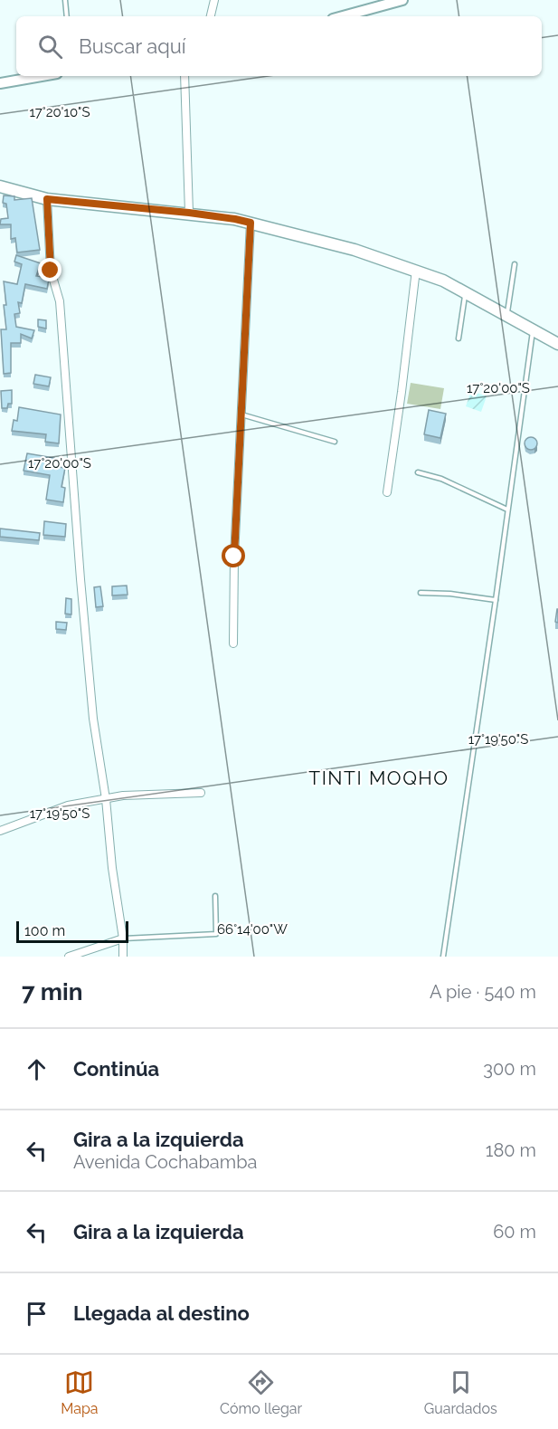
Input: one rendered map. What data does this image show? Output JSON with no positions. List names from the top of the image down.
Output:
{
  "districts": ["TINTI MOQHO"],
  "scale_bar": "100 m",
  "page": {
    "search": "Buscar aquí",
    "scale": "100 m",
    "heading": ["7 min", "A pie · 540 m"],
    "list": [
      ["Continúa", "300 m"],
      ["Gira a la izquierda", "Avenida Cochabamba", "180 m"],
      ["Gira a la izquierda", "60 m"],
      "Llegada al destino"
    ],
    "nav": ["Mapa", "Cómo llegar", "Guardados"]
  },
  "coordinates": [
    "17°20'10\"S",
    "17°20'00\"S",
    "17°19'50\"S",
    "66°14'00\"W"
  ]
}
